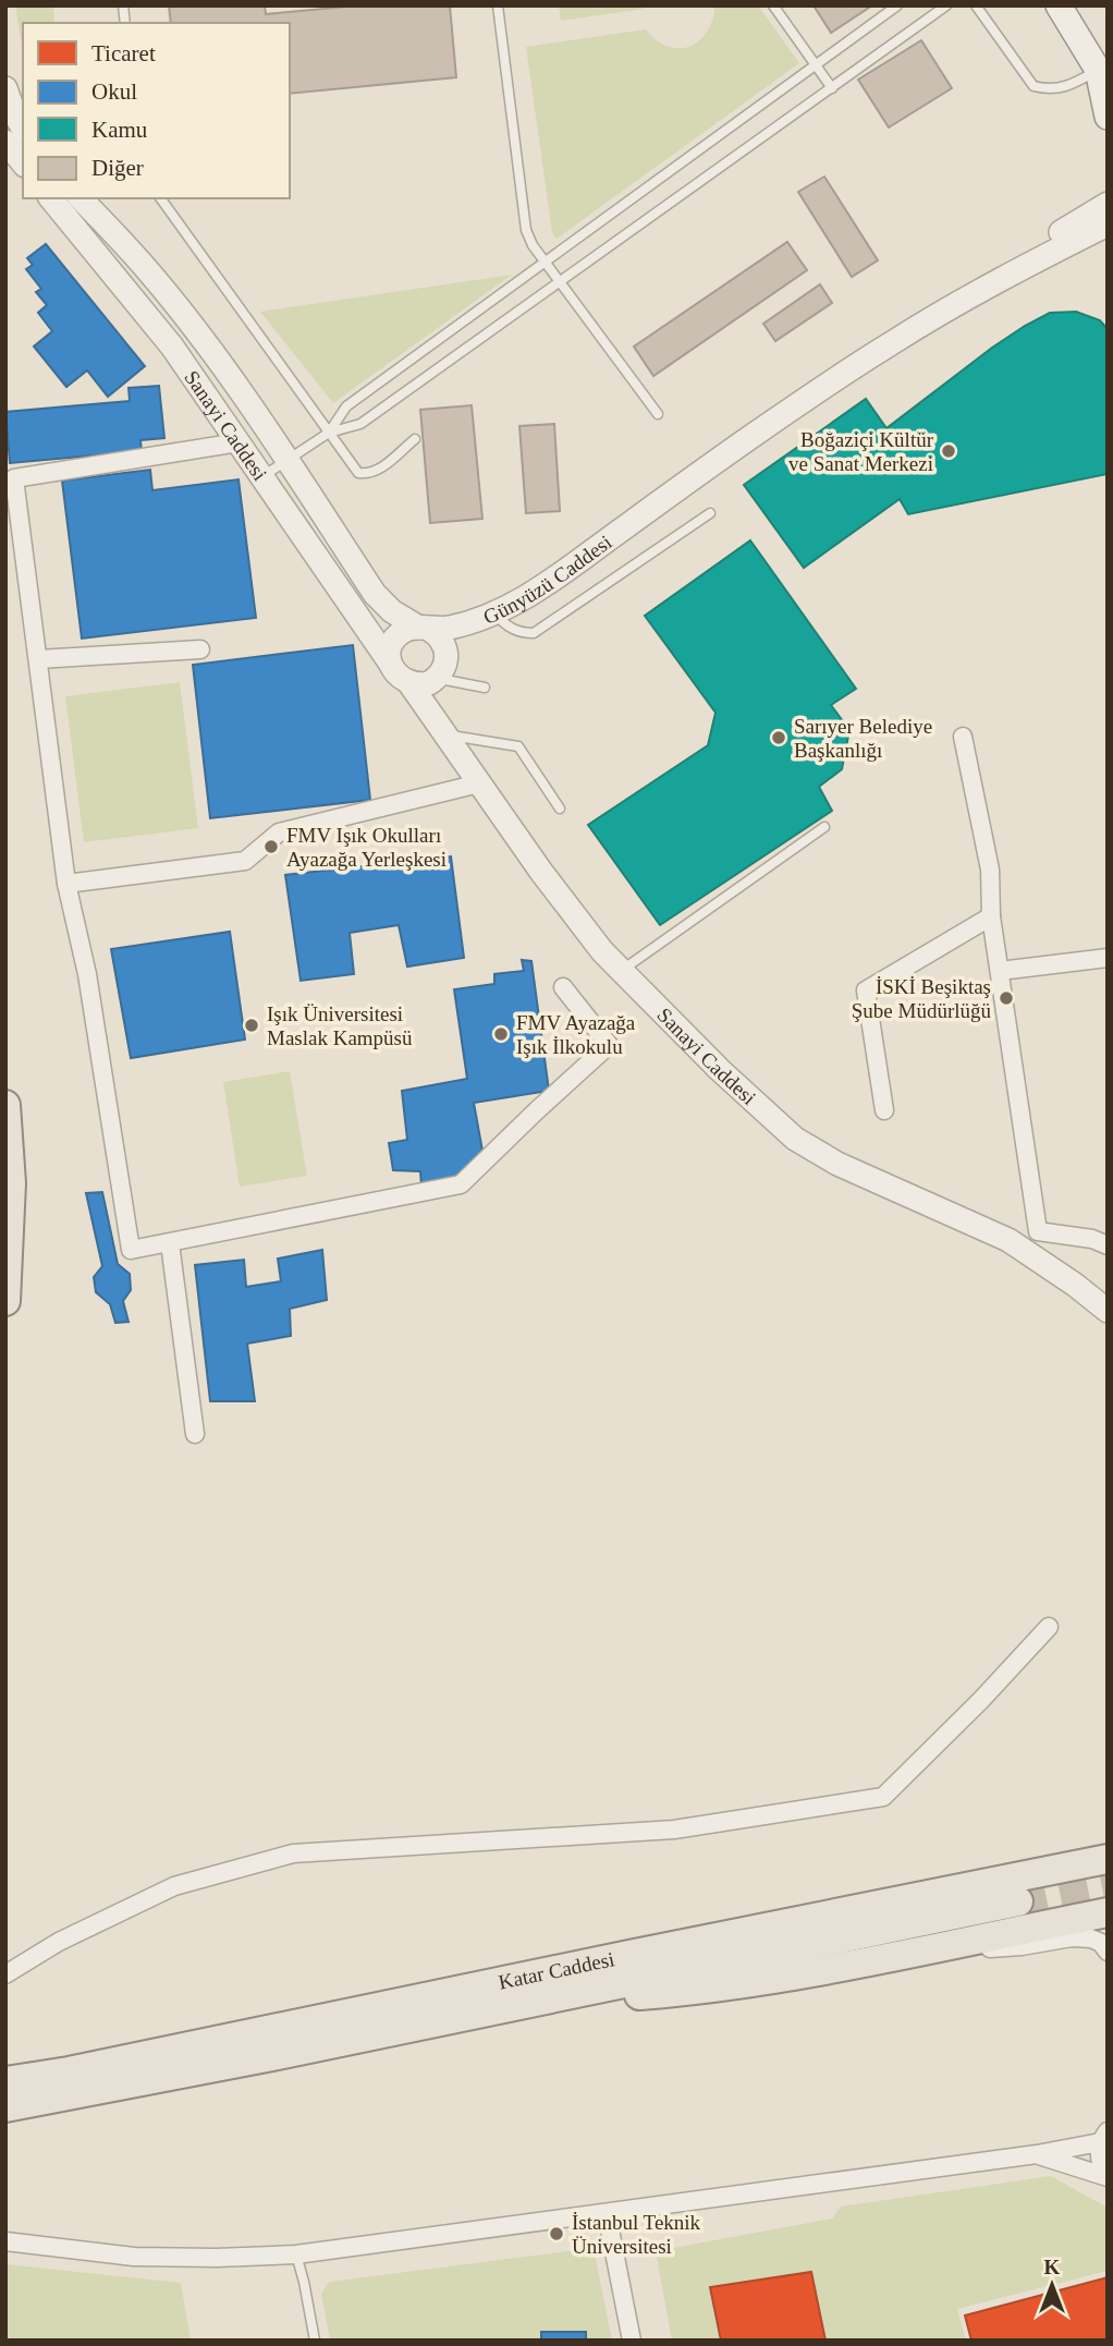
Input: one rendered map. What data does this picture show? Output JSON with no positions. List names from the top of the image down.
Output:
{
  "streets": {
    "main road": ["Katar Caddesi"],
    "street": ["Sanayi Caddesi", "Günyüzü Caddesi"]
  },
  "places": [
    "Boğaziçi Kültür ve Sanat Merkezi",
    "Sarıyer Belediye Başkanlığı",
    "FMV Işık Okulları Ayazağa Yerleşkesi",
    "İSKİ Beşiktaş Şube Müdürlüğü",
    "Işık Üniversitesi Maslak Kampüsü",
    "FMV Ayazağa Işık İlkokulu",
    "İstanbul Teknik Üniversitesi"
  ],
  "legend": [
    "Ticaret",
    "Okul",
    "Kamu",
    "Diğer"
  ],
  "north": "top"
}
